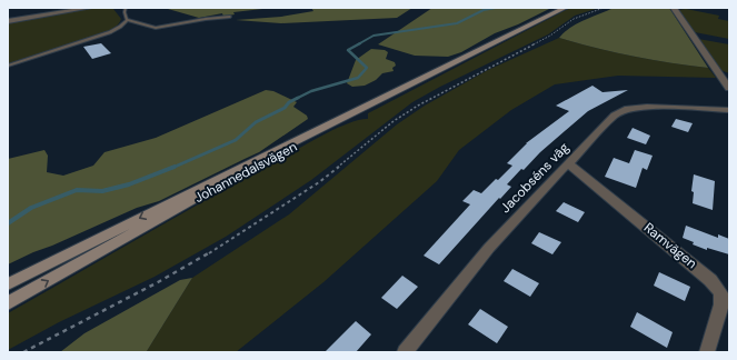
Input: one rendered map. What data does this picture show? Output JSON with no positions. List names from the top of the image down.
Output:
{
  "streets": {
    "main road": ["Johannedalsvägen"],
    "street": ["Jacobséns väg", "Ramvägen"]
  },
  "crossings": [
    ["Jacobséns väg", "Ramvägen"]
  ]
}
